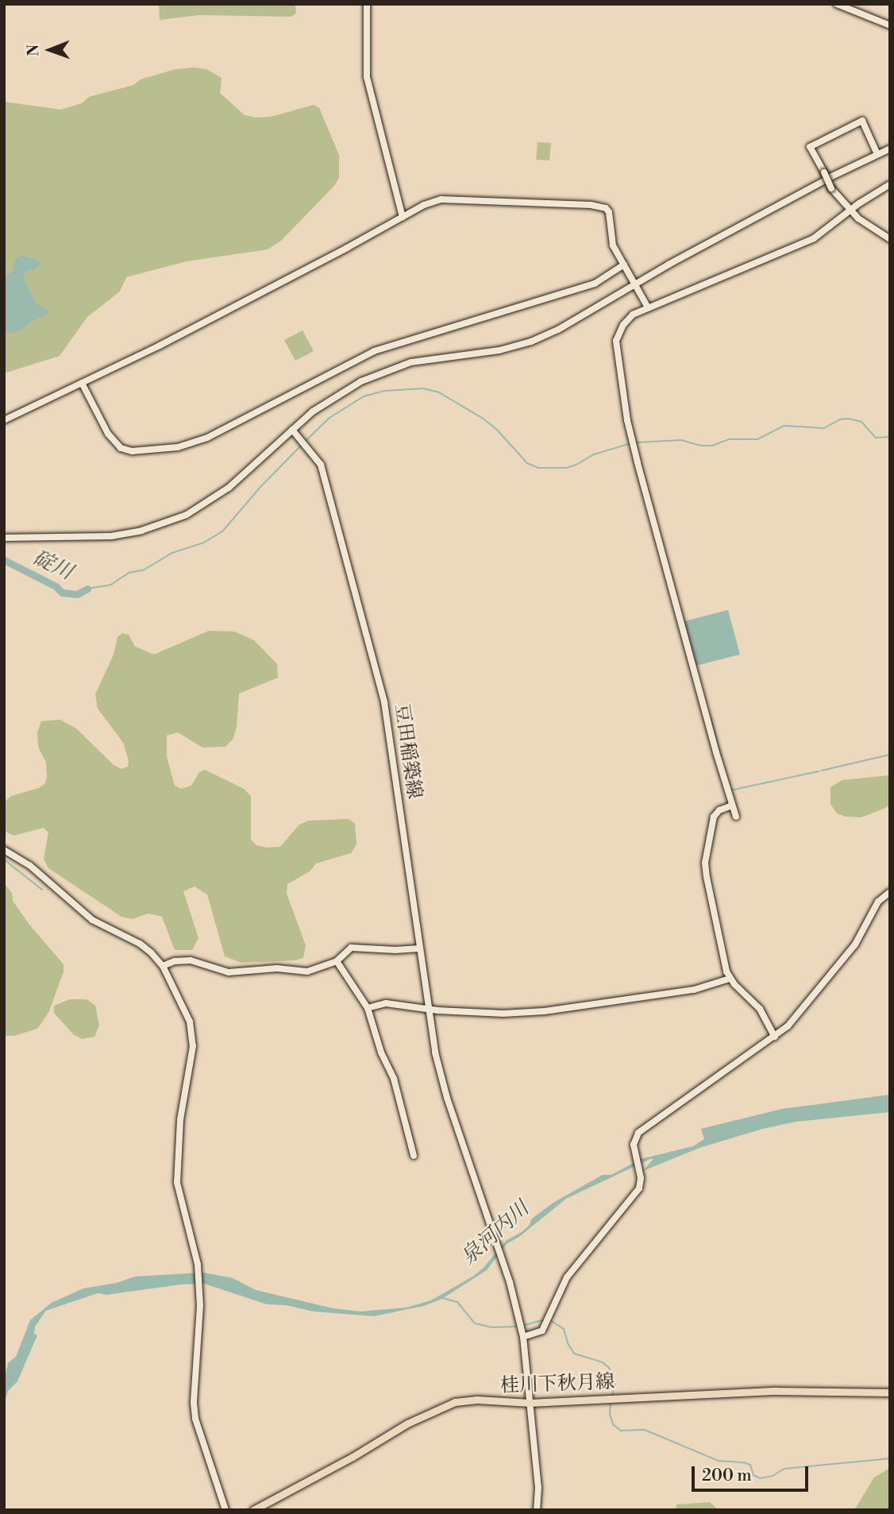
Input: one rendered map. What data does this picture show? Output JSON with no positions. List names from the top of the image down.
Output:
{
  "streets": {
    "main road": ["桂川下秋月線"],
    "street": ["豆田稲築線"]
  },
  "crossings": [
    ["豆田稲築線", "桂川下秋月線"]
  ],
  "water": ["碇川", "泉河内川"],
  "scale_bar": "200 m",
  "north": "left"
}
